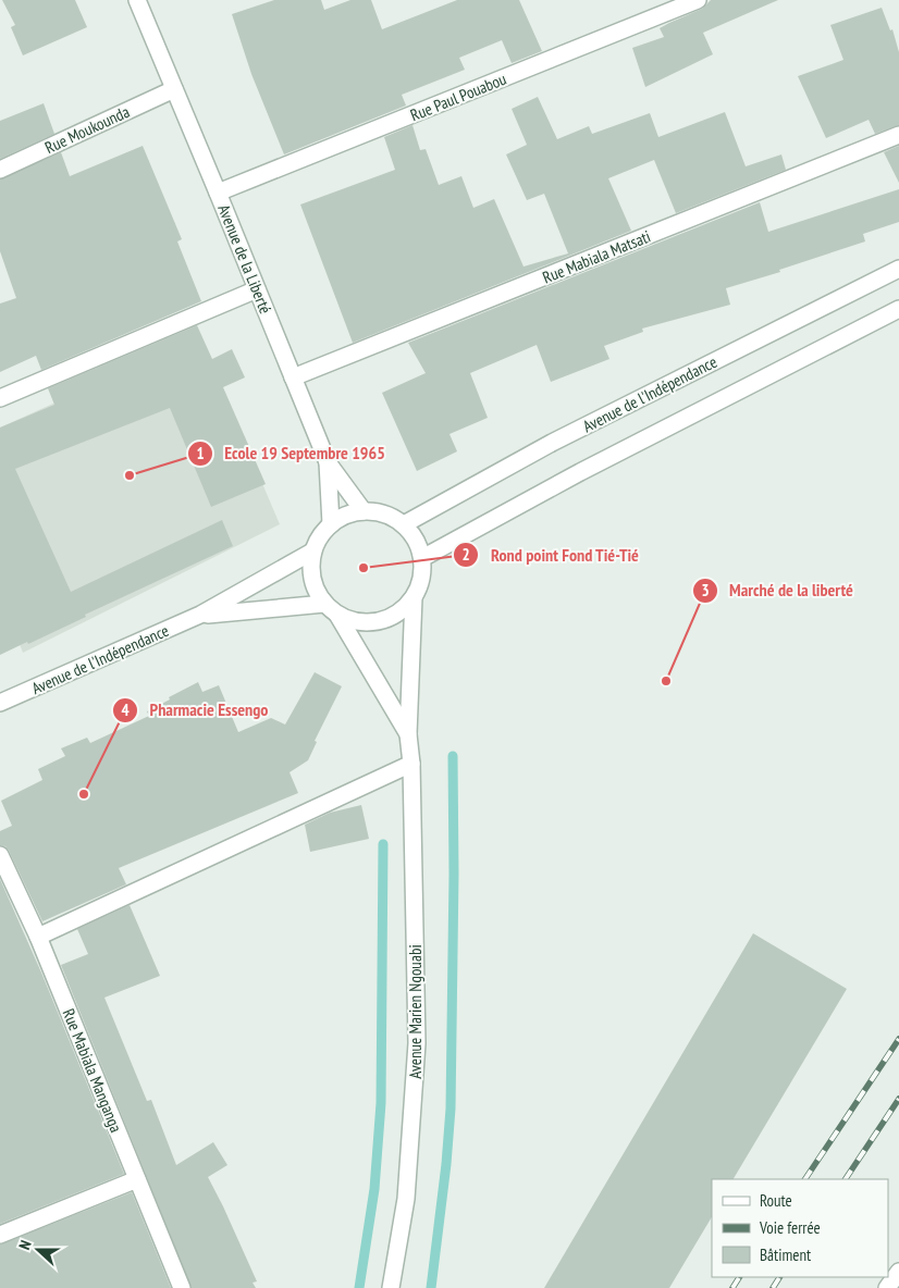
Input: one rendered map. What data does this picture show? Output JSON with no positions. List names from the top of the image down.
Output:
{
  "streets": {
    "street": [
      "Rue Paul Pouabou",
      "Rue Moukounda",
      "Rue Mabiala Matsati",
      "Avenue de la Liberté",
      "Avenue de l'Indépendance",
      "Avenue Marien Ngouabi",
      "Rue Mabiala Manganga"
    ]
  },
  "crossings": [
    ["Rue Paul Pouabou", "Avenue de la Liberté"],
    ["Rue Moukounda", "Avenue de la Liberté"],
    ["Rue Mabiala Matsati", "Avenue de la Liberté"],
    ["Avenue de la Liberté", "Avenue de l'Indépendance"],
    ["Avenue de la Liberté", "Avenue Marien Ngouabi"],
    ["Avenue de l'Indépendance", "Avenue Marien Ngouabi"]
  ],
  "places": [
    "Ecole 19 Septembre 1965",
    "Rond point Fond Tié-Tié",
    "Marché de la liberté",
    "Pharmacie Essengo"
  ],
  "legend": ["Route", "Voie ferrée", "Bâtiment"],
  "north": "left"
}
